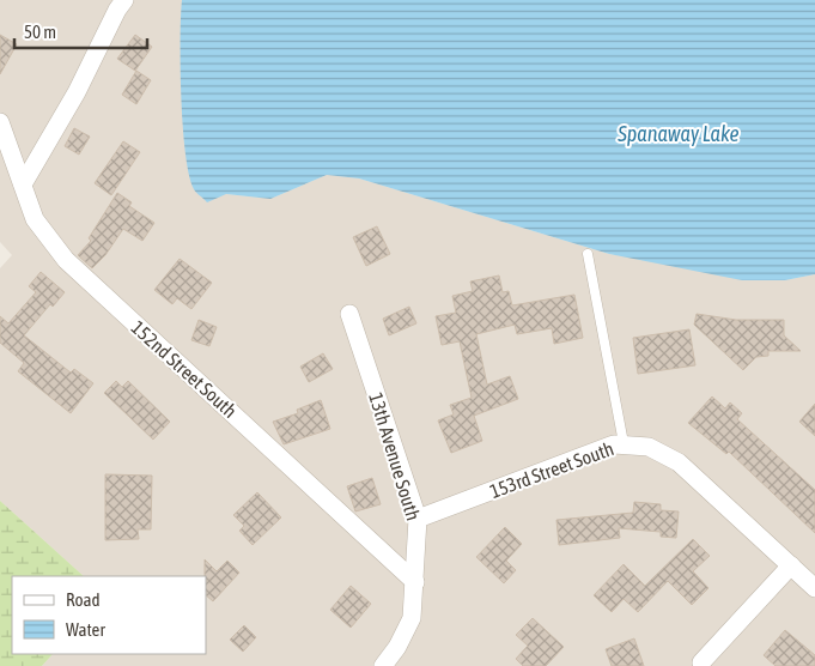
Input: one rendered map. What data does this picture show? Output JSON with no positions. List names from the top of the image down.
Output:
{
  "streets": {
    "street": ["152nd Street South", "13th Avenue South", "153rd Street South"]
  },
  "crossings": [
    ["152nd Street South", "13th Avenue South"],
    ["13th Avenue South", "153rd Street South"]
  ],
  "water": ["Spanaway Lake"],
  "legend": ["Road", "Water"],
  "scale_bar": "50 m"
}
